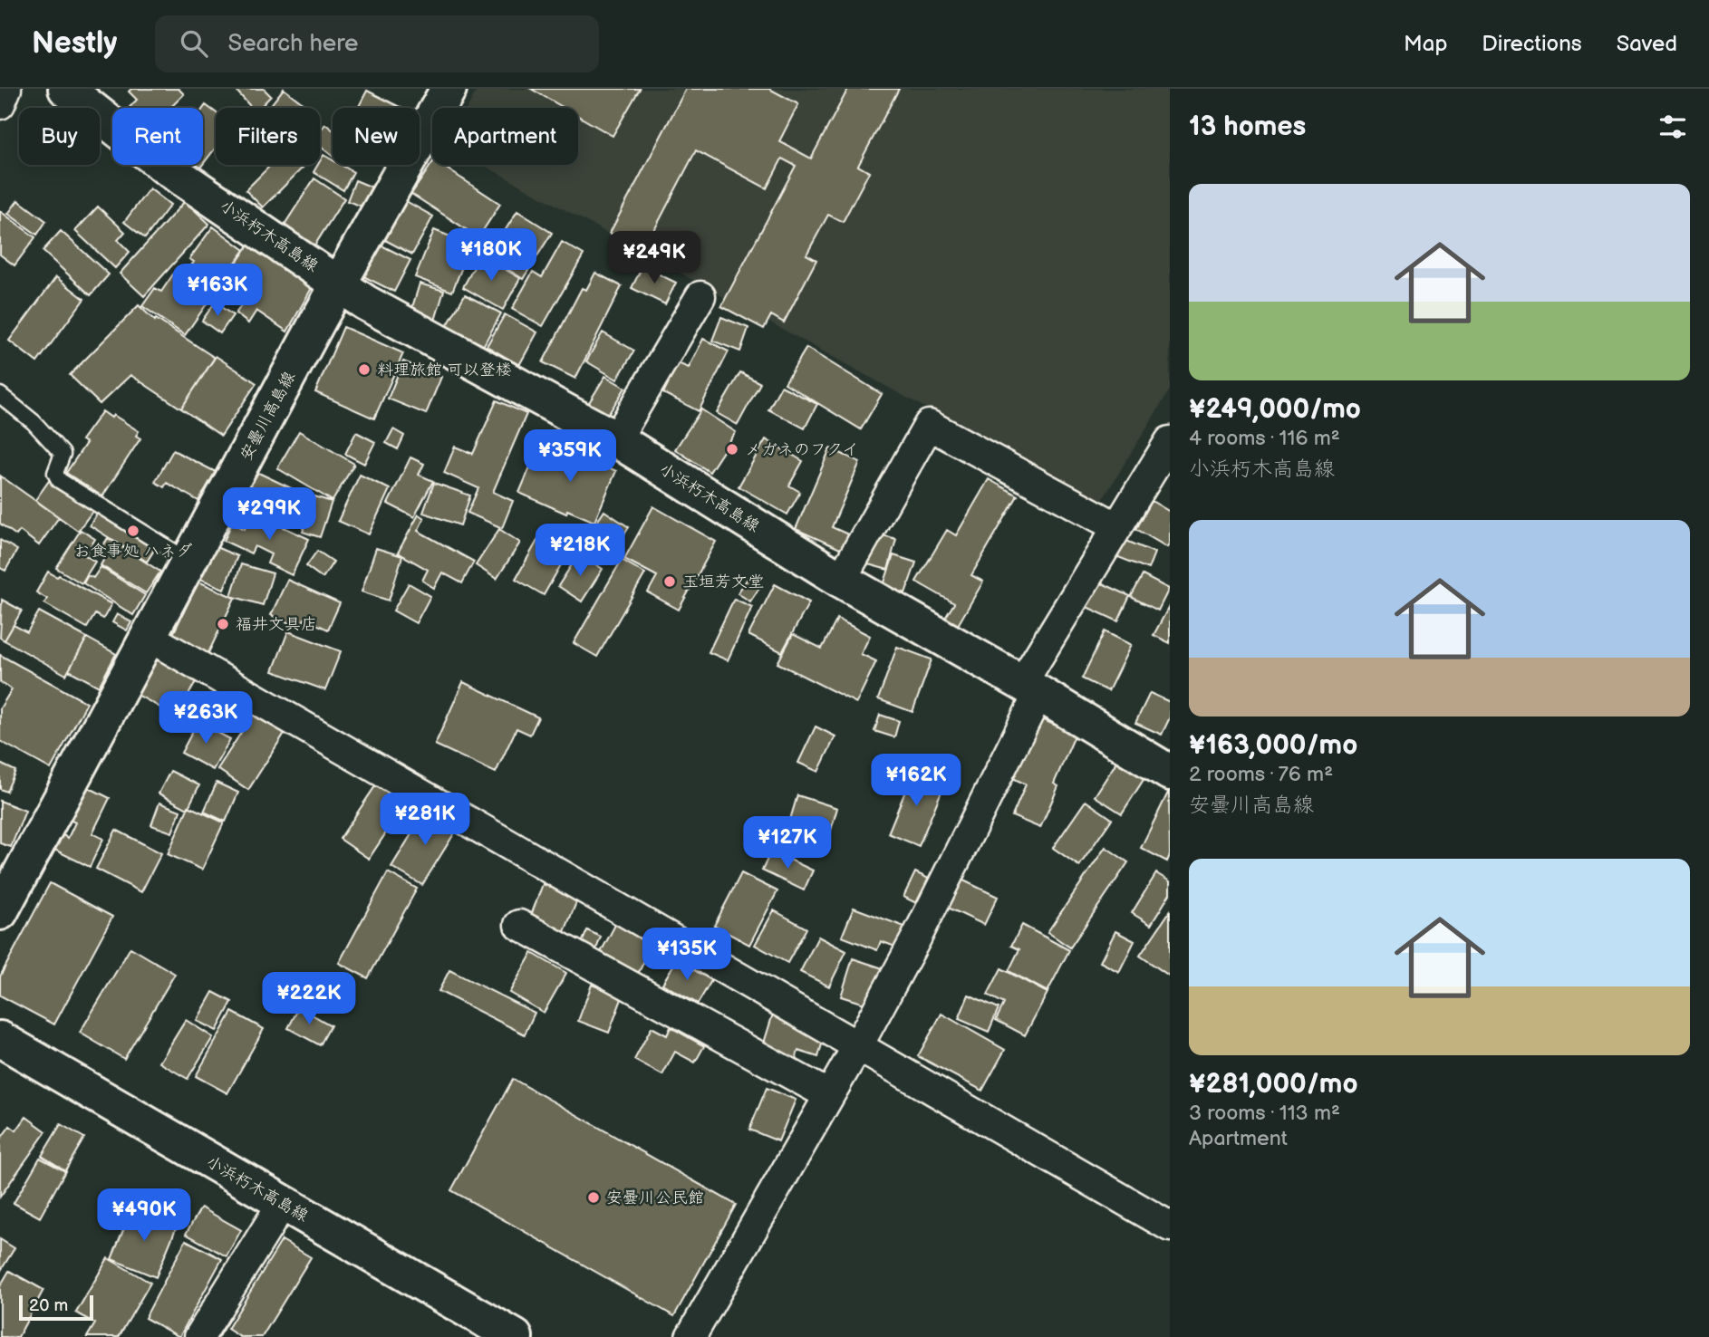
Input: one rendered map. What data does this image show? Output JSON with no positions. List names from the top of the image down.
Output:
{
  "streets": {
    "main road": ["小浜朽木高島線", "安曇川高島線"]
  },
  "crossings": [
    ["小浜朽木高島線", "安曇川高島線"]
  ],
  "places": [
    "料理旅館 可以登楼",
    "メガネのフクイ",
    "お食事処 ハネダ",
    "玉垣芳文堂",
    "福井文具店",
    "安曇川公民館"
  ],
  "scale_bar": "20 m",
  "page": {
    "header": "Nestly",
    "search": "Search here",
    "nav": ["Map", "Directions", "Saved"],
    "heading": "13 homes",
    "chip": [
      "Buy",
      "Rent",
      "Filters",
      "New",
      "Apartment"
    ],
    "list": [
      {
        "name": "¥249,000/mo",
        "note": "4 rooms · 116 m² · 小浜朽木高島線"
      },
      {
        "name": "¥163,000/mo",
        "note": "2 rooms · 76 m² · 安曇川高島線"
      },
      {
        "name": "¥281,000/mo",
        "note": "3 rooms · 113 m² · Apartment"
      }
    ],
    "price": [
      "¥180K",
      "¥249K",
      "¥163K",
      "¥359K",
      "¥299K",
      "¥218K",
      "¥263K",
      "¥162K",
      "¥281K",
      "¥127K",
      "¥135K",
      "¥222K",
      "¥490K"
    ],
    "scale": "20 m"
  }
}
